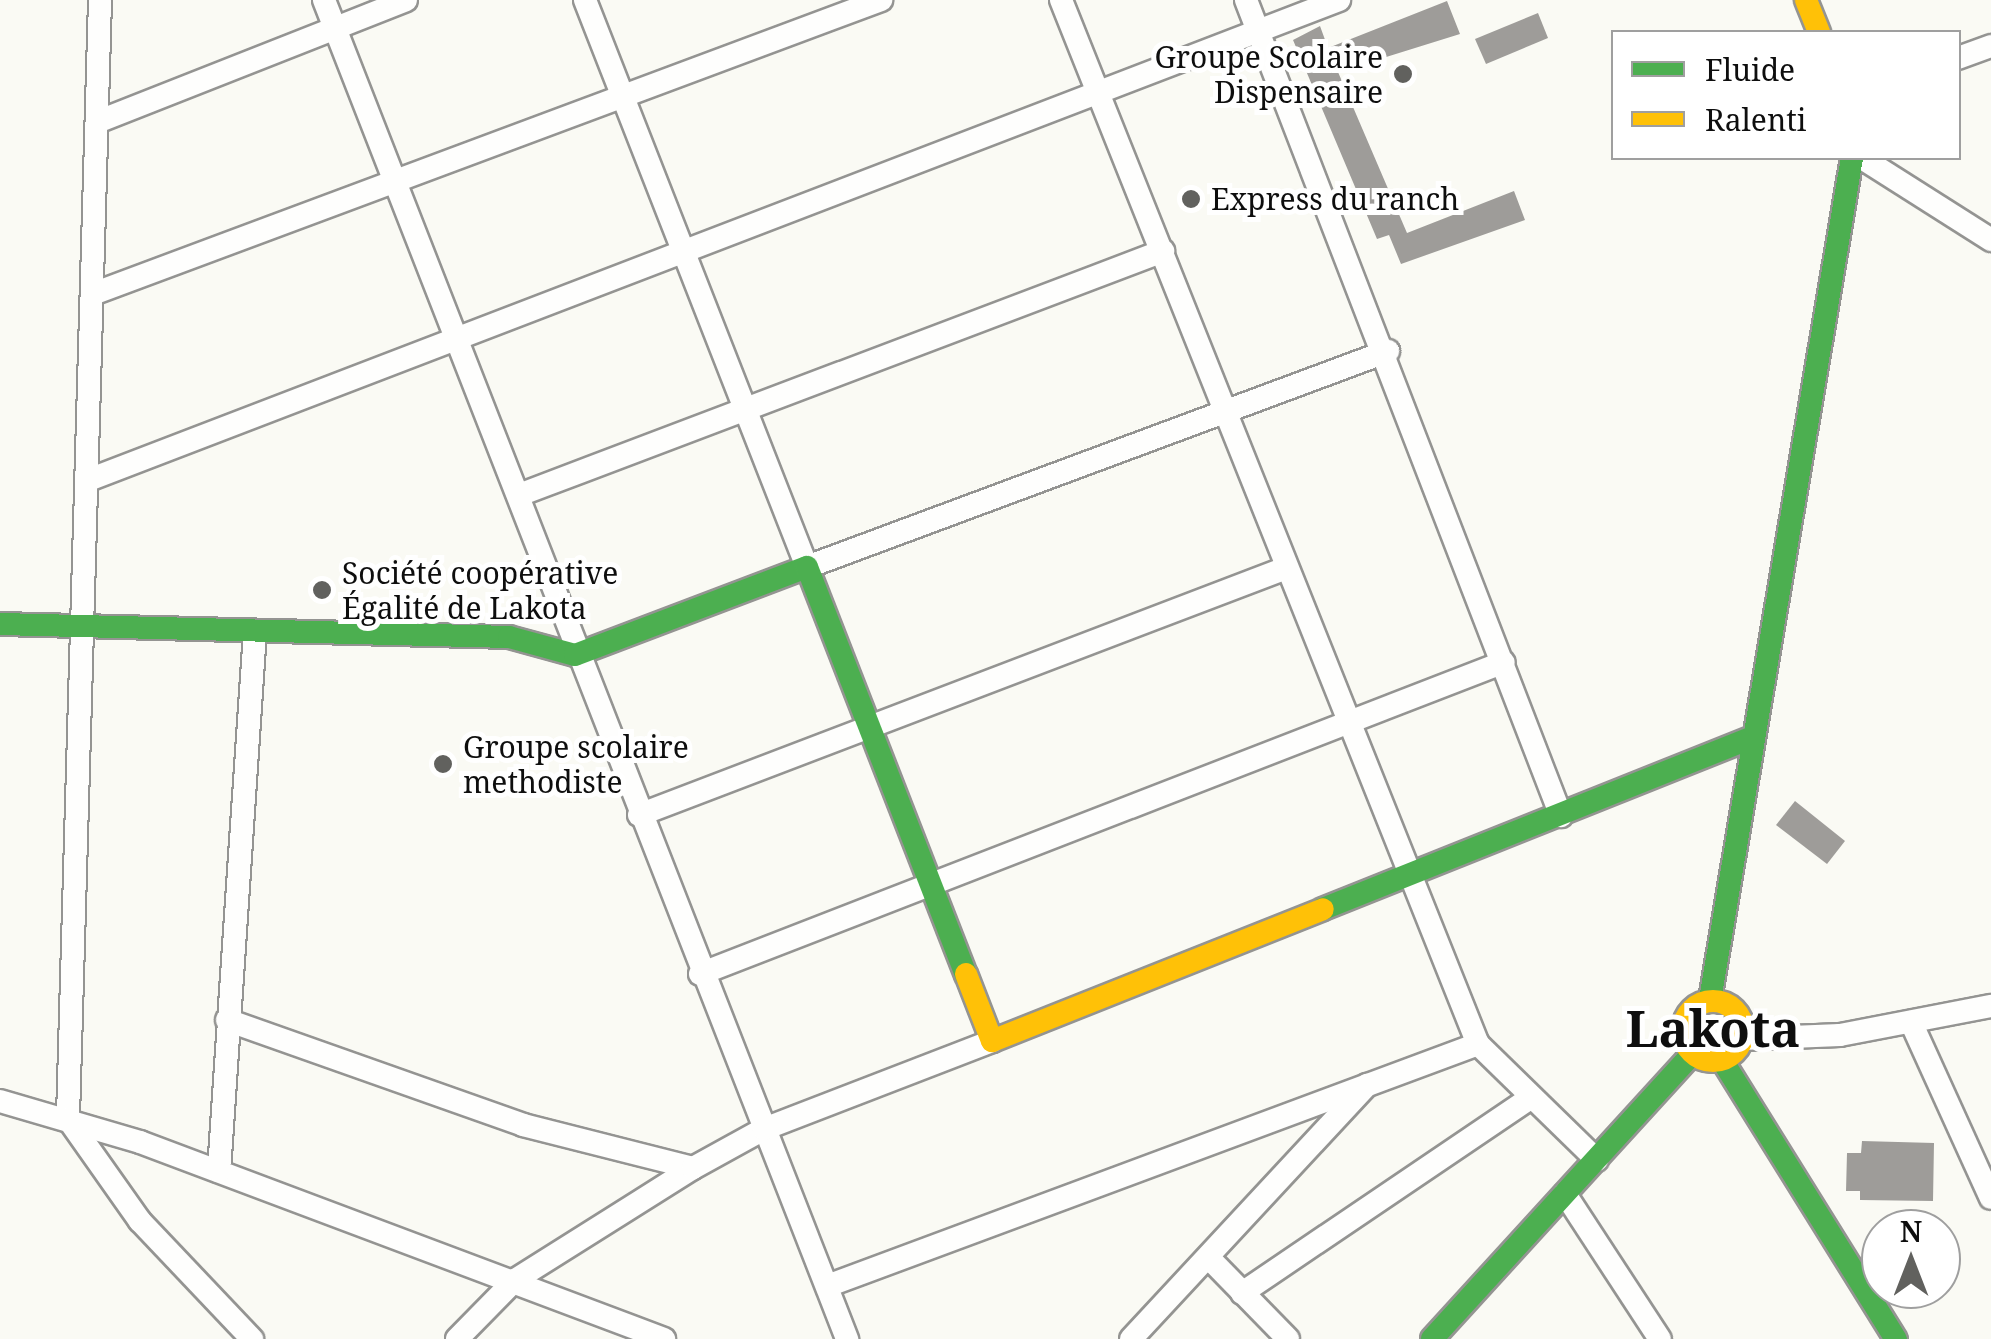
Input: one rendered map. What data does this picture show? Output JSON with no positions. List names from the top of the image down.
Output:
{
  "districts": ["Lakota"],
  "places": [
    "Groupe Scolaire Dispensaire",
    "Express du ranch",
    "Société coopérative Égalité de Lakota",
    "Groupe scolaire methodiste"
  ],
  "legend": ["Fluide", "Ralenti"],
  "north": "top"
}
